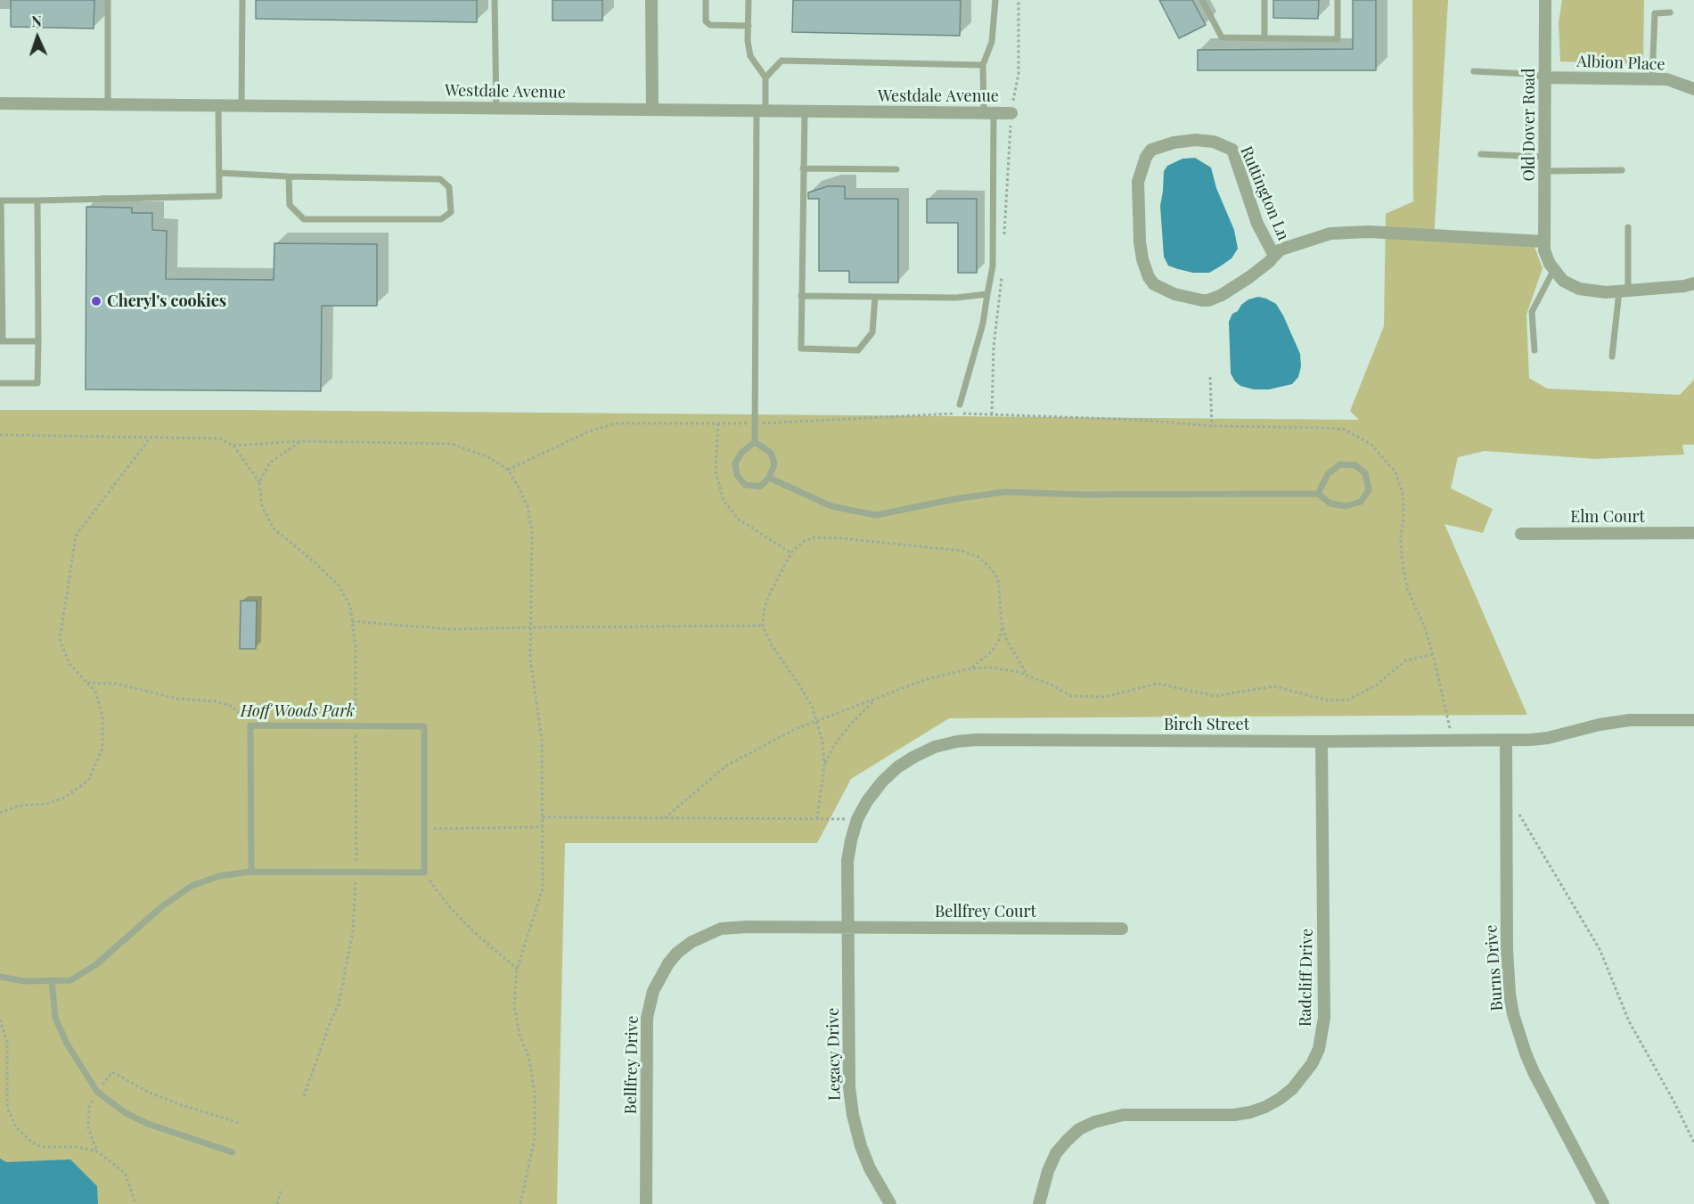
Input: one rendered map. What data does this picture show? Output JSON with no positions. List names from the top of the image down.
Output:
{
  "streets": {
    "street": [
      "Albion Place",
      "Westdale Avenue",
      "Old Dover Road",
      "Ruttington Ln",
      "Elm Court",
      "Birch Street",
      "Bellfrey Court",
      "Burns Drive",
      "Radcliff Drive",
      "Legacy Drive",
      "Bellfrey Drive"
    ]
  },
  "crossings": [
    ["Albion Place", "Old Dover Road"],
    ["Old Dover Road", "Ruttington Ln"],
    ["Birch Street", "Bellfrey Court"],
    ["Birch Street", "Burns Drive"],
    ["Birch Street", "Radcliff Drive"],
    ["Birch Street", "Legacy Drive"],
    ["Birch Street", "Bellfrey Drive"],
    ["Bellfrey Court", "Legacy Drive"],
    ["Bellfrey Court", "Bellfrey Drive"],
    ["Legacy Drive", "Bellfrey Drive"]
  ],
  "parks": ["Hoff Woods Park"],
  "places": ["Cheryl's cookies"],
  "north": "top"
}
